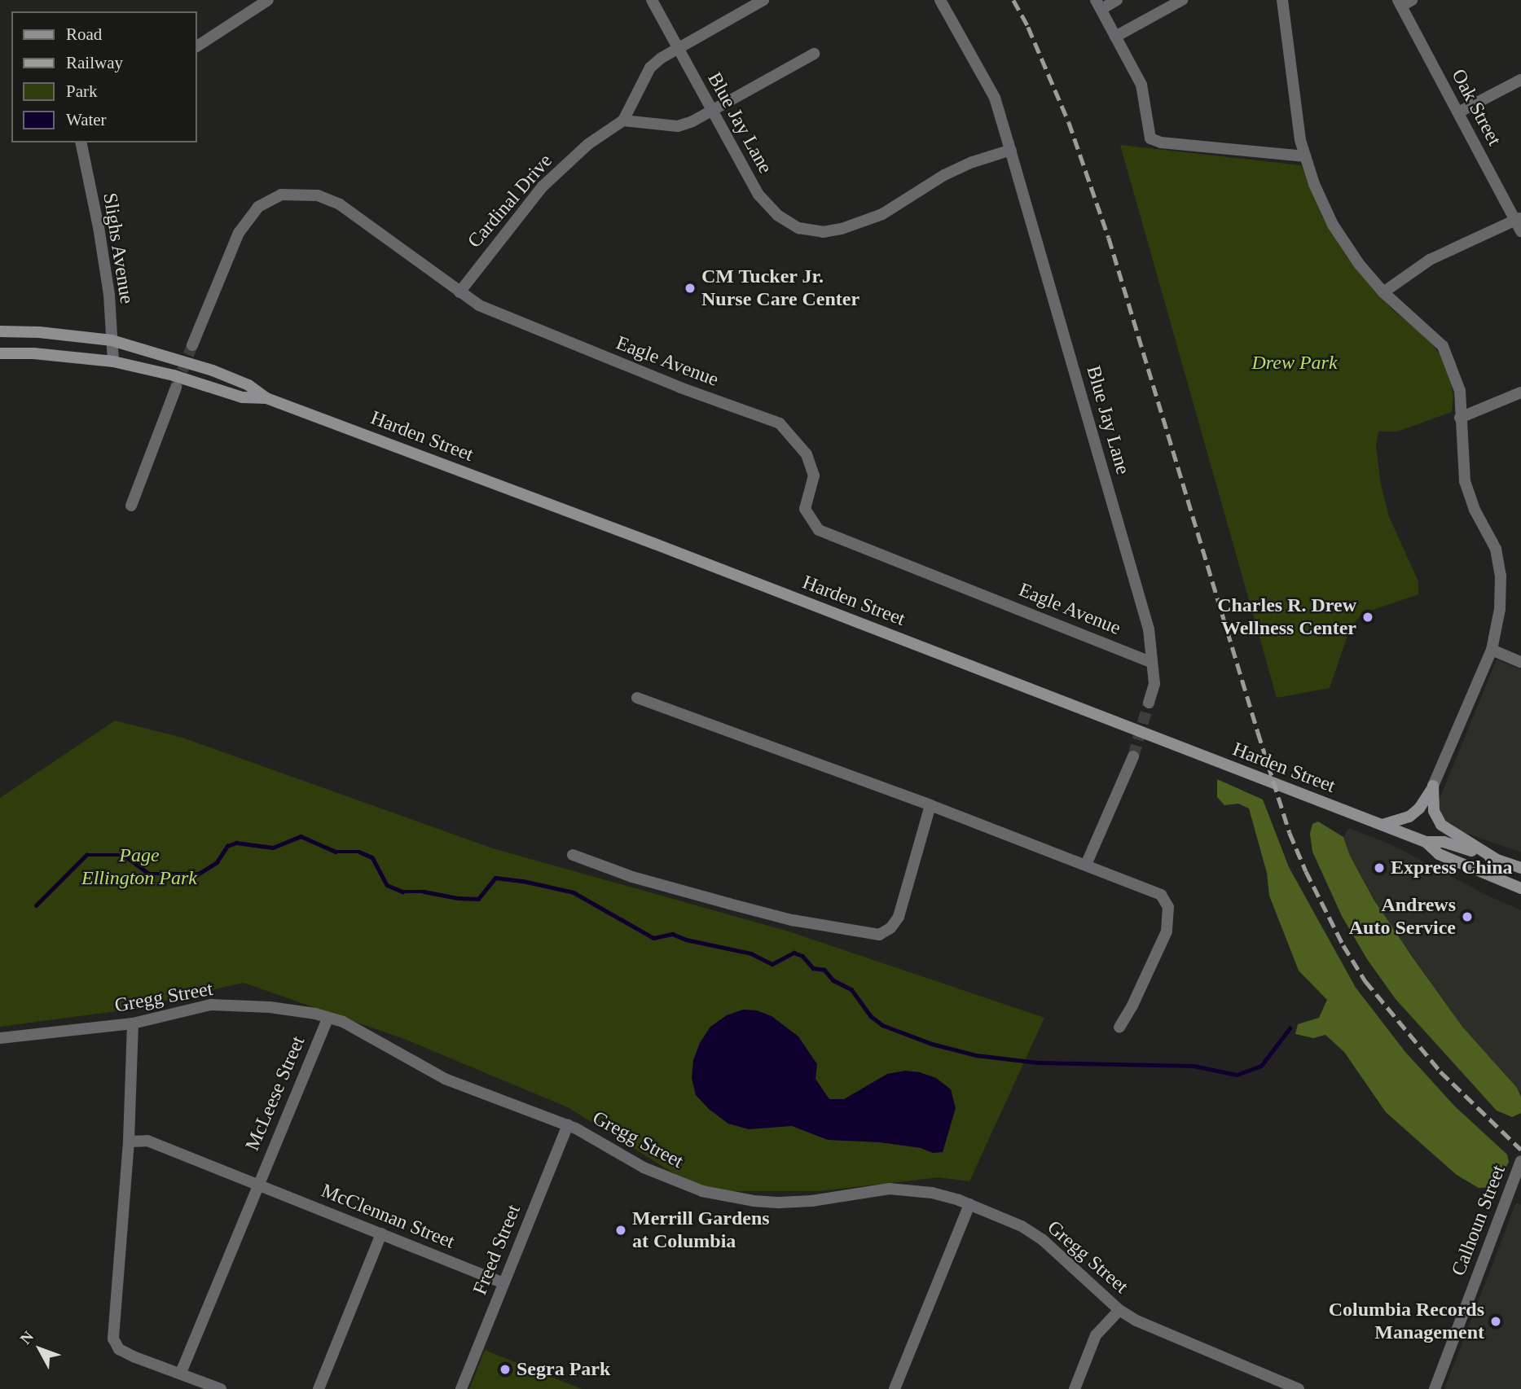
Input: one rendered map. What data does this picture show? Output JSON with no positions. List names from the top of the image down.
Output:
{
  "streets": {
    "main road": ["Harden Street"],
    "street": [
      "Oak Street",
      "Blue Jay Lane",
      "Cardinal Drive",
      "Slighs Avenue",
      "Eagle Avenue",
      "Gregg Street",
      "McLeese Street",
      "McClennan Street",
      "Calhoun Street",
      "Freed Street"
    ]
  },
  "crossings": [
    ["Blue Jay Lane", "Cardinal Drive"],
    ["Blue Jay Lane", "Eagle Avenue"],
    ["Cardinal Drive", "Eagle Avenue"],
    ["Slighs Avenue", "Harden Street"],
    ["Gregg Street", "McLeese Street"],
    ["Gregg Street", "Freed Street"],
    ["McLeese Street", "McClennan Street"],
    ["McClennan Street", "Freed Street"]
  ],
  "parks": ["Drew Park", "Page Ellington Park"],
  "places": [
    "CM Tucker Jr. Nurse Care Center",
    "Charles R. Drew Wellness Center",
    "Express China",
    "Andrews Auto Service",
    "Merrill Gardens at Columbia",
    "Columbia Records Management",
    "Segra Park"
  ],
  "legend": [
    "Road",
    "Railway",
    "Park",
    "Water"
  ],
  "north": "top left"
}
